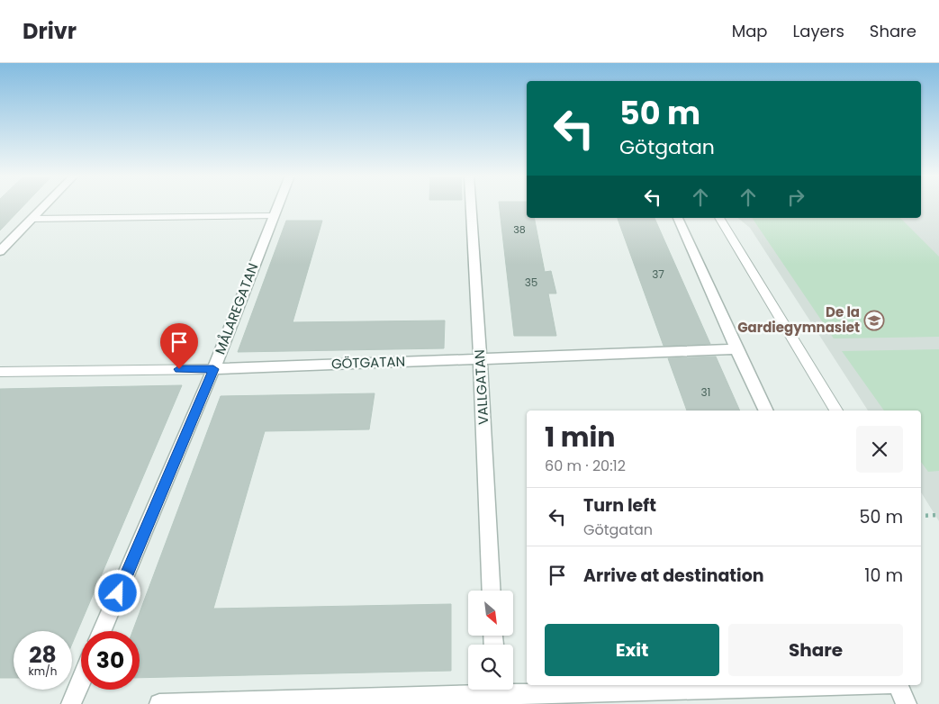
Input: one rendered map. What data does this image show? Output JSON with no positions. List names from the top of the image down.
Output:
{
  "streets": {
    "street": ["MÅLAREGATAN", "GÖTGATAN", "VALLGATAN"]
  },
  "crossings": [
    ["MÅLAREGATAN", "GÖTGATAN"],
    ["GÖTGATAN", "VALLGATAN"]
  ],
  "places": {
    "school or university": ["De la Gardiegymnasiet"]
  },
  "house_numbers": [
    "38",
    "37",
    "35",
    "31"
  ],
  "north": "bottom right",
  "page": {
    "header": "Drivr",
    "nav": ["Map", "Layers", "Share"],
    "turn": ["50 m", "Götgatan"],
    "heading": ["1 min", "60 m · 20:12"],
    "list": [
      {
        "name": "Turn left",
        "note": "Götgatan",
        "value": "50 m"
      },
      {
        "name": "Arrive at destination",
        "value": "10 m"
      }
    ],
    "buttons": ["Exit", "Share"],
    "speed": "28 km/h",
    "limit": "30"
  }
}
